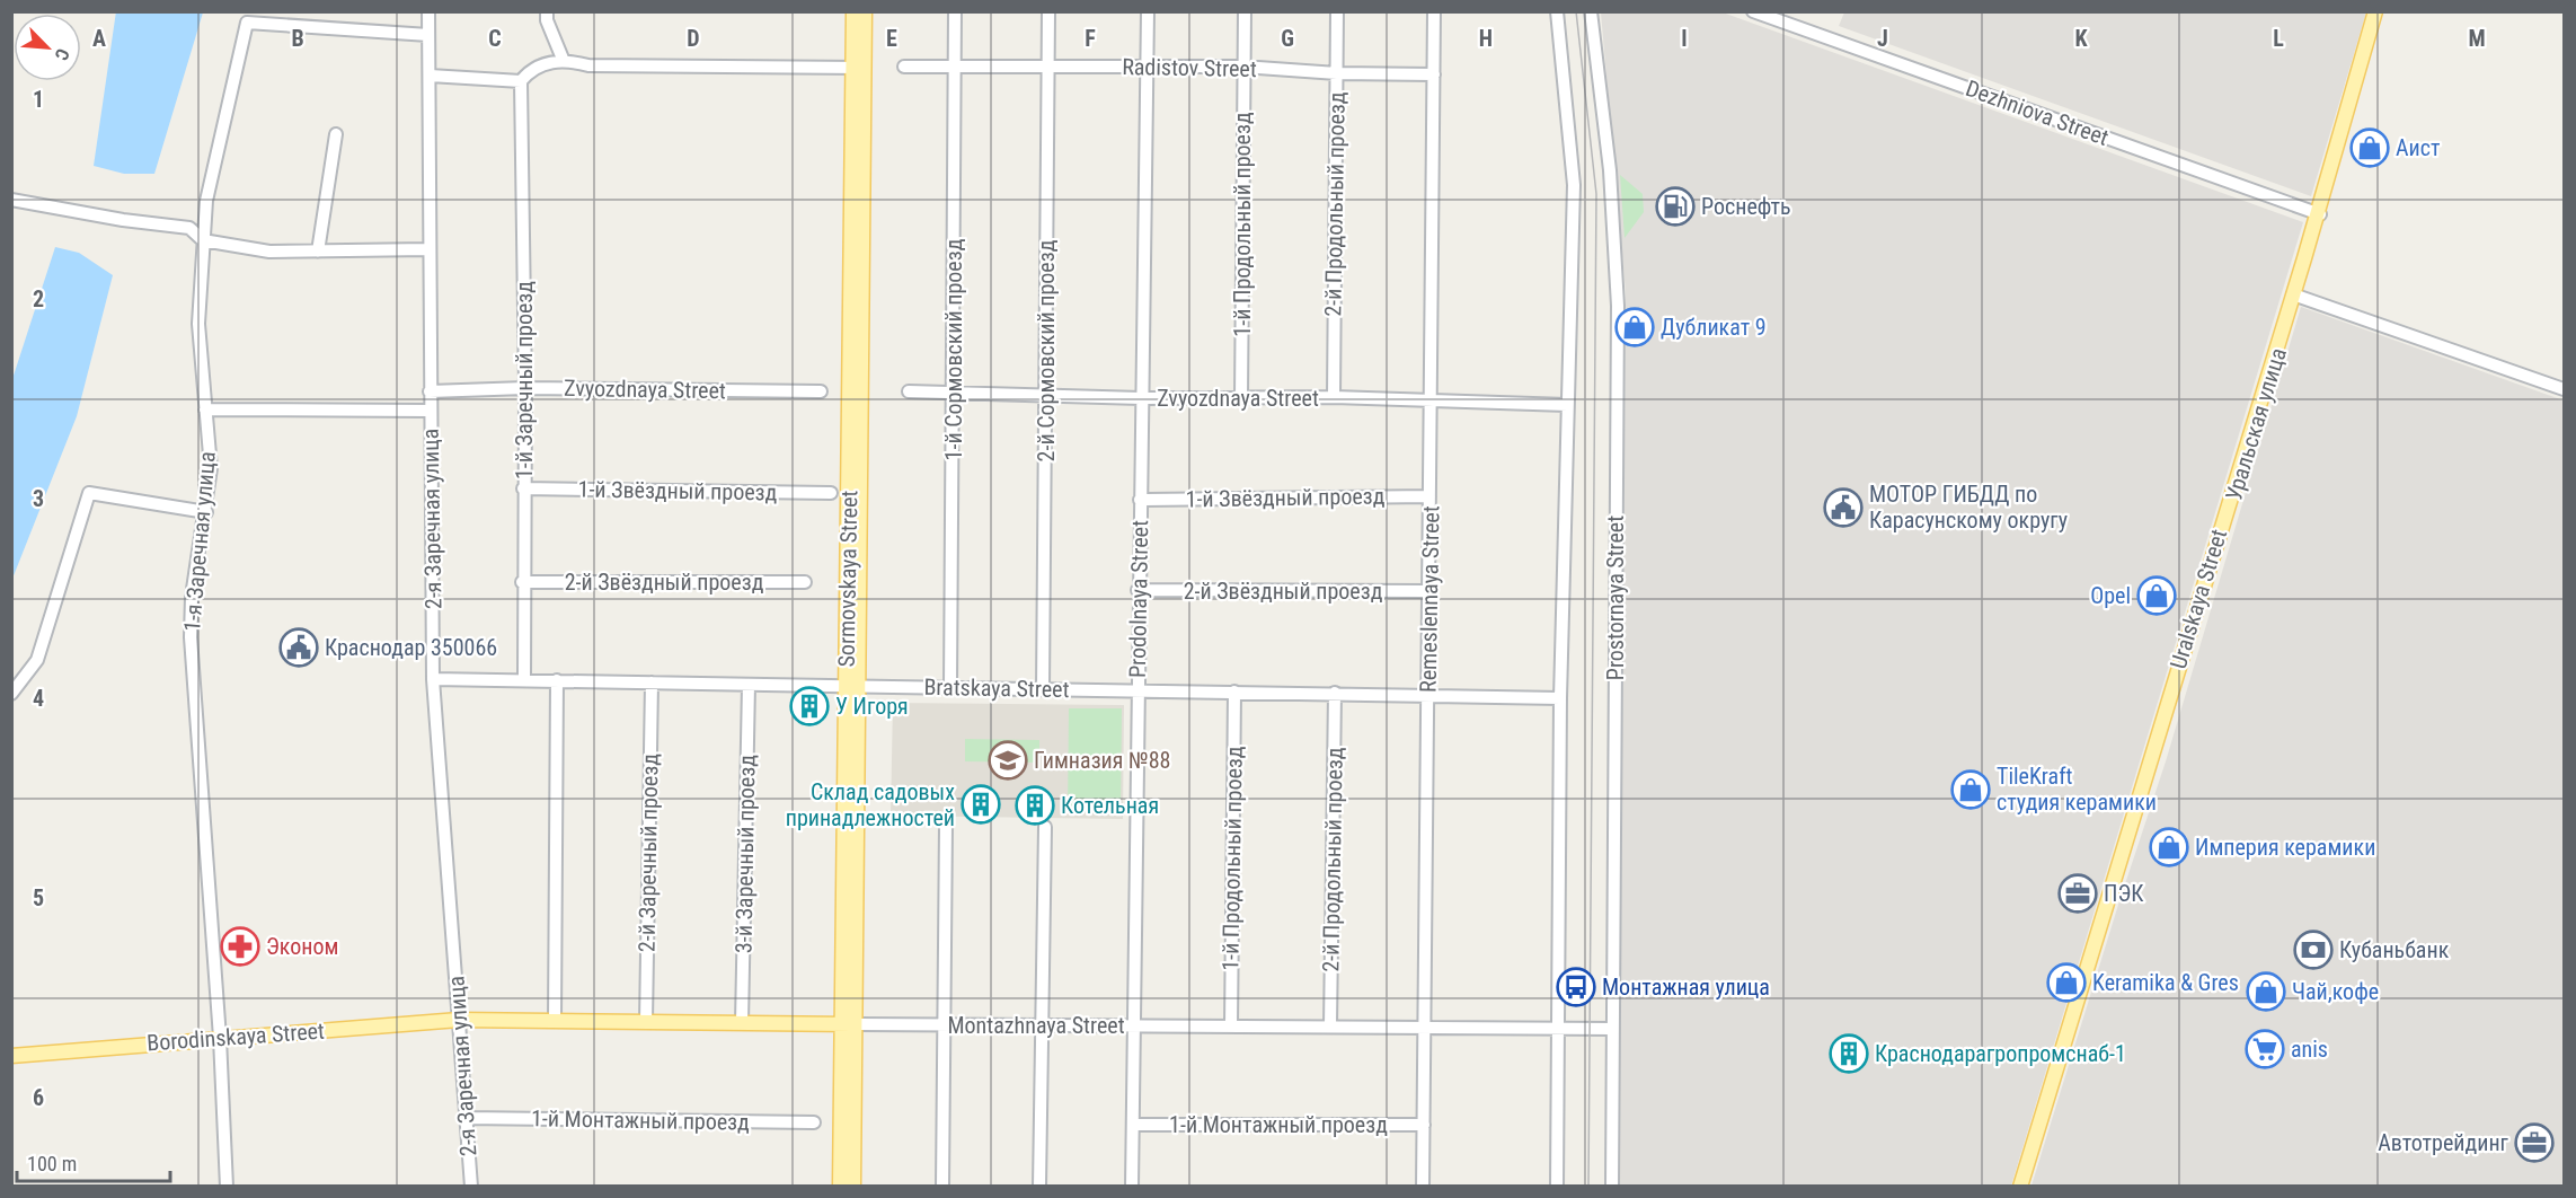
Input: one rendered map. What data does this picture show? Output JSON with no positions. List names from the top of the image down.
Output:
{
  "streets": {
    "main road": [
      "Sormovskaya Street",
      "Uralskaya Street",
      "Montazhnaya Street",
      "Borodinskaya Street"
    ],
    "street": [
      "Radistov Street",
      "Dezhniova Street",
      "2-й Продольный проезд",
      "1-й Продольный проезд",
      "1-й Сормовский проезд",
      "2-й Сормовский проезд",
      "1-й Заречный проезд",
      "Zvyozdnaya Street",
      "1-й Звёздный проезд",
      "2-я Заречная улица",
      "1-я Заречная улица",
      "2-й Звёздный проезд",
      "Prostornaya Street",
      "Prodolnaya Street",
      "Remeslennaya Street",
      "Bratskaya Street",
      "2-й Заречный проезд",
      "3-й Заречный проезд",
      "1-й Монтажный проезд"
    ]
  },
  "crossings": [
    ["Radistov Street", "2-й Продольный проезд"],
    ["Radistov Street", "1-й Продольный проезд"],
    ["Radistov Street", "1-й Сормовский проезд"],
    ["Radistov Street", "2-й Сормовский проезд"],
    ["Radistov Street", "Prodolnaya Street"],
    ["Radistov Street", "Remeslennaya Street"],
    ["Dezhniova Street", "Uralskaya Street"],
    ["2-й Продольный проезд", "Zvyozdnaya Street"],
    ["2-й Продольный проезд", "Bratskaya Street"],
    ["2-й Продольный проезд", "Montazhnaya Street"],
    ["1-й Продольный проезд", "Zvyozdnaya Street"],
    ["1-й Продольный проезд", "Bratskaya Street"],
    ["1-й Продольный проезд", "Montazhnaya Street"],
    ["1-й Сормовский проезд", "Zvyozdnaya Street"],
    ["1-й Сормовский проезд", "Bratskaya Street"],
    ["2-й Сормовский проезд", "Zvyozdnaya Street"],
    ["2-й Сормовский проезд", "Bratskaya Street"],
    ["1-й Заречный проезд", "Zvyozdnaya Street"],
    ["1-й Заречный проезд", "1-й Звёздный проезд"],
    ["1-й Заречный проезд", "2-й Звёздный проезд"],
    ["1-й Заречный проезд", "Bratskaya Street"],
    ["Zvyozdnaya Street", "2-я Заречная улица"],
    ["Zvyozdnaya Street", "Prodolnaya Street"],
    ["Zvyozdnaya Street", "Remeslennaya Street"],
    ["1-й Звёздный проезд", "Prodolnaya Street"],
    ["1-й Звёздный проезд", "Remeslennaya Street"],
    ["2-я Заречная улица", "1-я Заречная улица"],
    ["2-я Заречная улица", "Bratskaya Street"],
    ["2-я Заречная улица", "Montazhnaya Street"],
    ["2-я Заречная улица", "Borodinskaya Street"],
    ["2-я Заречная улица", "1-й Монтажный проезд"],
    ["1-я Заречная улица", "Borodinskaya Street"],
    ["Sormovskaya Street", "Bratskaya Street"],
    ["Sormovskaya Street", "Montazhnaya Street"],
    ["2-й Звёздный проезд", "Prodolnaya Street"],
    ["2-й Звёздный проезд", "Remeslennaya Street"],
    ["Prostornaya Street", "Montazhnaya Street"],
    ["Prodolnaya Street", "Bratskaya Street"],
    ["Prodolnaya Street", "Montazhnaya Street"],
    ["Prodolnaya Street", "1-й Монтажный проезд"],
    ["Remeslennaya Street", "Bratskaya Street"],
    ["Remeslennaya Street", "Montazhnaya Street"],
    ["Remeslennaya Street", "1-й Монтажный проезд"],
    ["Bratskaya Street", "2-й Заречный проезд"],
    ["Bratskaya Street", "3-й Заречный проезд"],
    ["2-й Заречный проезд", "Montazhnaya Street"],
    ["3-й Заречный проезд", "Montazhnaya Street"],
    ["Montazhnaya Street", "Borodinskaya Street"]
  ],
  "places": {
    "shop": [
      "Аист",
      "Дубликат 9",
      "Opel",
      "TileKraft студия керамики",
      "Империя керамики",
      "Keramika & Gres",
      "Чай,кофе"
    ],
    "fuel station": ["Роснефть"],
    "public building": ["МОТОР ГИБДД по Карасунскому округу", "Краснодар 350066"],
    "building": [
      "У Игоря",
      "Склад садовых принадлежностей",
      "Котельная",
      "Краснодарагропромснаб-1"
    ],
    "school or university": ["Гимназия №88"],
    "office": ["ПЭК", "Автотрейдинг"],
    "pharmacy": ["Эконом"],
    "bank": ["Кубаньбанк"],
    "bus stop": ["Монтажная улица"],
    "supermarket": ["anis"]
  },
  "scale_bar": "100 m",
  "north": "bottom right",
  "grid": {
    "columns": [
      "A",
      "B",
      "C",
      "D",
      "E",
      "F",
      "G",
      "H",
      "I",
      "J",
      "K",
      "L",
      "M"
    ],
    "rows": [
      "1",
      "2",
      "3",
      "4",
      "5",
      "6"
    ]
  }
}
